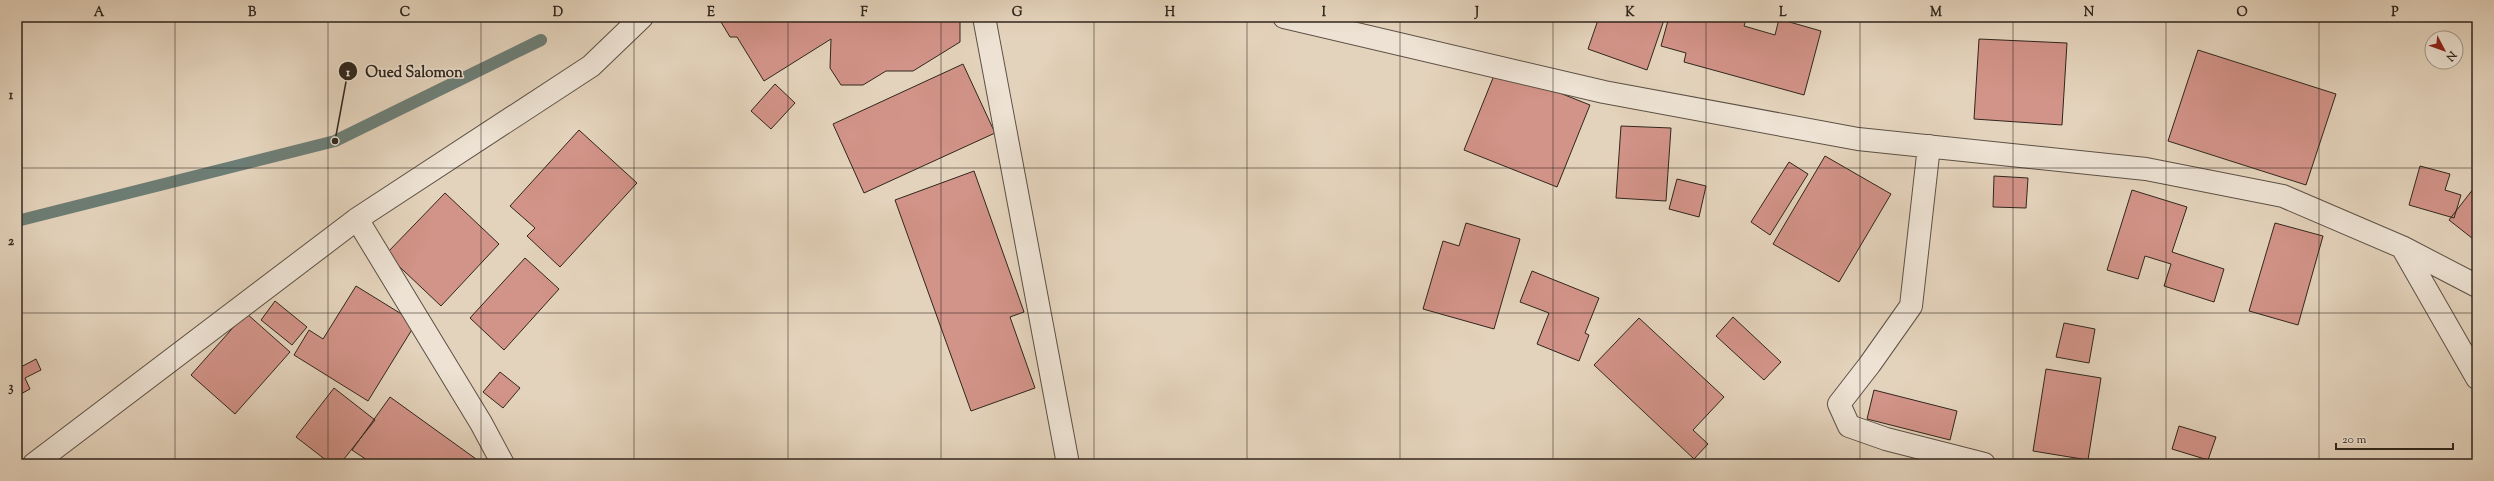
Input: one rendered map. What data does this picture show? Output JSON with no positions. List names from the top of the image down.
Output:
{
  "places": ["Oued Salomon"],
  "scale_bar": "20 m",
  "north": "bottom right",
  "grid": {
    "columns": [
      "A",
      "B",
      "C",
      "D",
      "E",
      "F",
      "G",
      "H",
      "I",
      "J",
      "K",
      "L",
      "M",
      "N",
      "O",
      "P"
    ],
    "rows": ["1", "2", "3"]
  }
}
